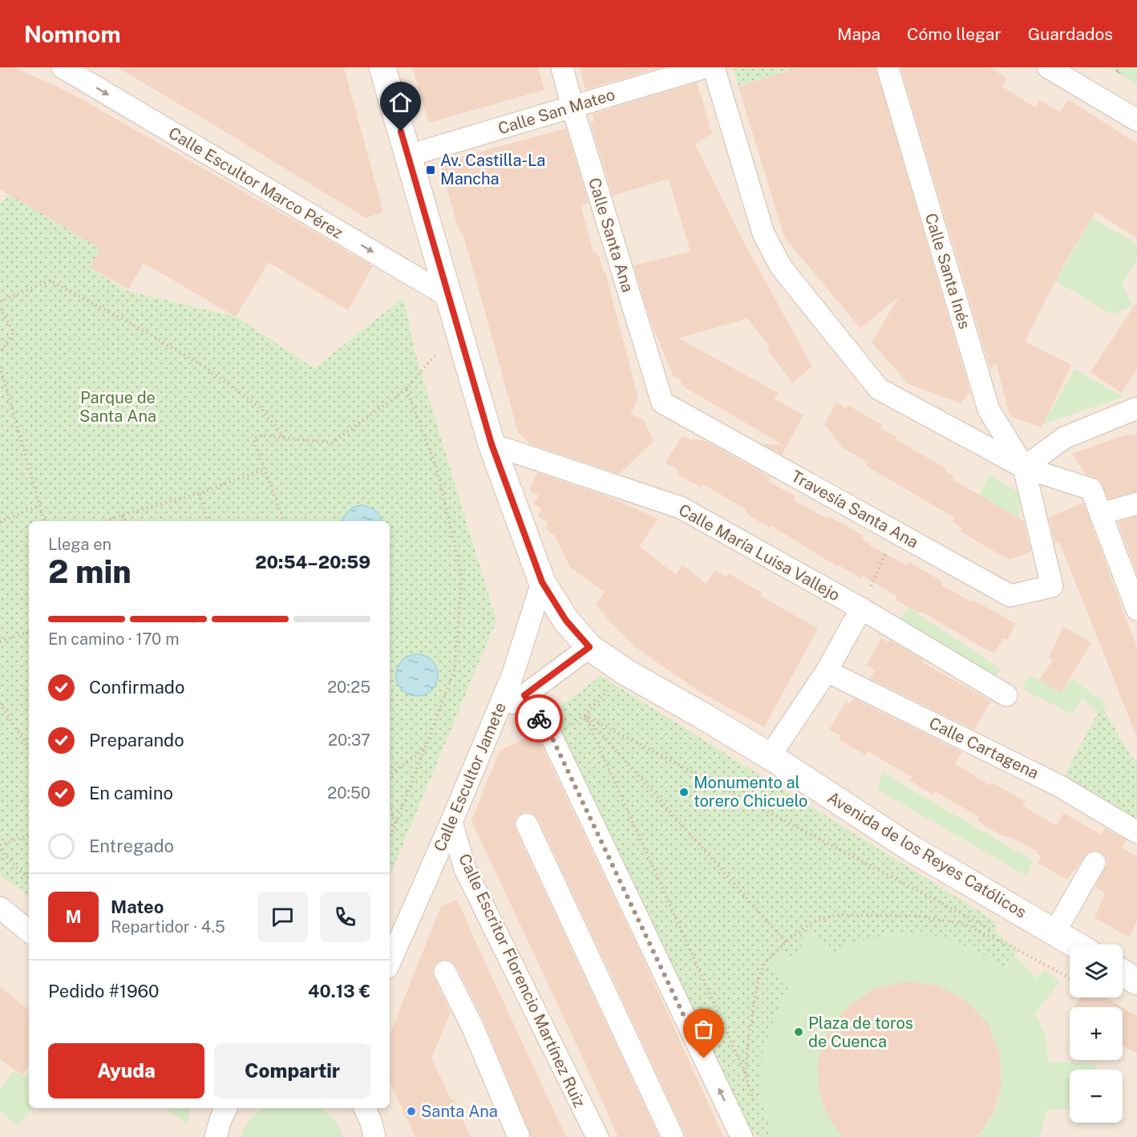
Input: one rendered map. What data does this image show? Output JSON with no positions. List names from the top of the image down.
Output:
{
  "streets": {
    "main road": ["Avenida de los Reyes Católicos"],
    "street": [
      "Calle San Mateo",
      "Calle Escultor Marco Pérez",
      "Calle Santa Ana",
      "Calle Santa Inés",
      "Travesía Santa Ana",
      "Calle María Luisa Vallejo",
      "Calle Cartagena",
      "Calle Escultor Jamete",
      "Calle Escritor Florencio Martínez Ruiz"
    ]
  },
  "crossings": [
    ["Calle San Mateo", "Calle Santa Ana"],
    ["Calle San Mateo", "Avenida de los Reyes Católicos"],
    ["Calle Escultor Marco Pérez", "Avenida de los Reyes Católicos"],
    ["Calle Santa Ana", "Travesía Santa Ana"],
    ["Calle Santa Inés", "Travesía Santa Ana"],
    ["Calle María Luisa Vallejo", "Avenida de los Reyes Católicos"],
    ["Calle Escultor Jamete", "Avenida de los Reyes Católicos"],
    ["Calle Escultor Jamete", "Calle Escritor Florencio Martínez Ruiz"]
  ],
  "one_way": ["Calle Escultor Marco Pérez"],
  "parks": ["Parque de Santa Ana"],
  "places": {
    "transit": ["Av. Castilla-La Mancha"],
    "other": ["Monumento al torero Chicuelo", "Plaza de toros de Cuenca", "Santa Ana"]
  },
  "page": {
    "header": "Nomnom",
    "nav": ["Mapa", "Cómo llegar", "Guardados"],
    "heading": ["2 min", "Llega en", "20:54–20:59"],
    "panel": [
      "Mateo",
      "Repartidor · 4.5",
      "Pedido #1960",
      "40.13 €"
    ],
    "bar": "En camino · 170 m",
    "list": [
      ["Confirmado", "20:25"],
      ["Preparando", "20:37"],
      ["En camino", "20:50"],
      "Entregado"
    ],
    "round": "M",
    "map_buttons": ["+", "−"],
    "buttons": ["Ayuda", "Compartir"]
  }
}
